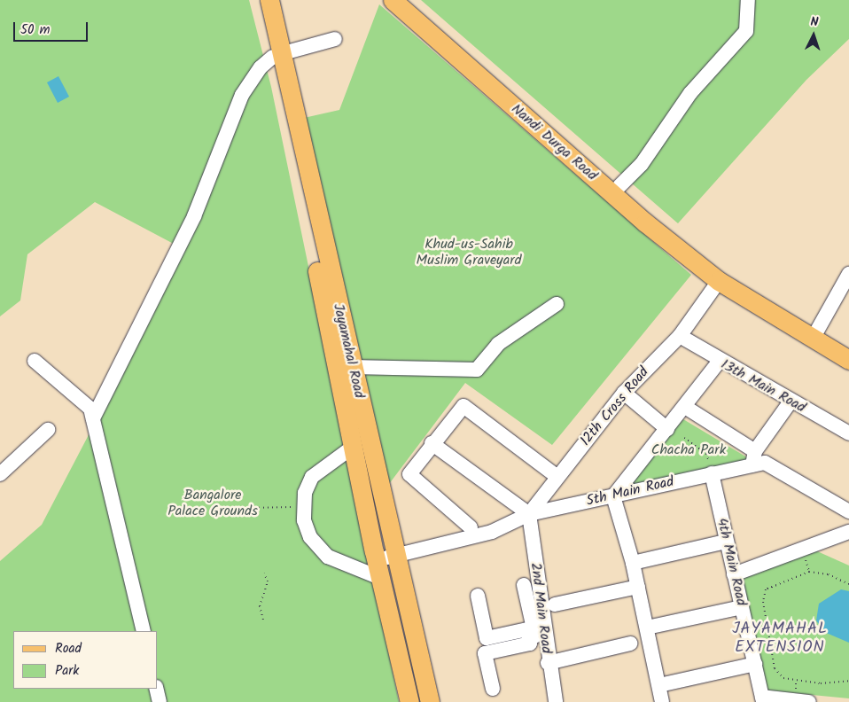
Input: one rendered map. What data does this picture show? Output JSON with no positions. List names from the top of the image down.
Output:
{
  "streets": {
    "main road": ["Nandi Durga Road", "Jayamahal Road"],
    "street": [
      "13th Main Road",
      "12th Cross Road",
      "5th Main Road",
      "4th Main Road",
      "2nd Main Road"
    ]
  },
  "crossings": [
    ["Nandi Durga Road", "12th Cross Road"],
    ["Jayamahal Road", "5th Main Road"],
    ["13th Main Road", "12th Cross Road"],
    ["12th Cross Road", "5th Main Road"],
    ["12th Cross Road", "2nd Main Road"],
    ["5th Main Road", "4th Main Road"],
    ["5th Main Road", "2nd Main Road"]
  ],
  "districts": ["JAYAMAHAL EXTENSION"],
  "parks": ["Khud-us-Sahib Muslim Graveyard", "Chacha Park", "Bangalore Palace Grounds"],
  "legend": ["Road", "Park"],
  "scale_bar": "50 m",
  "north": "top"
}
